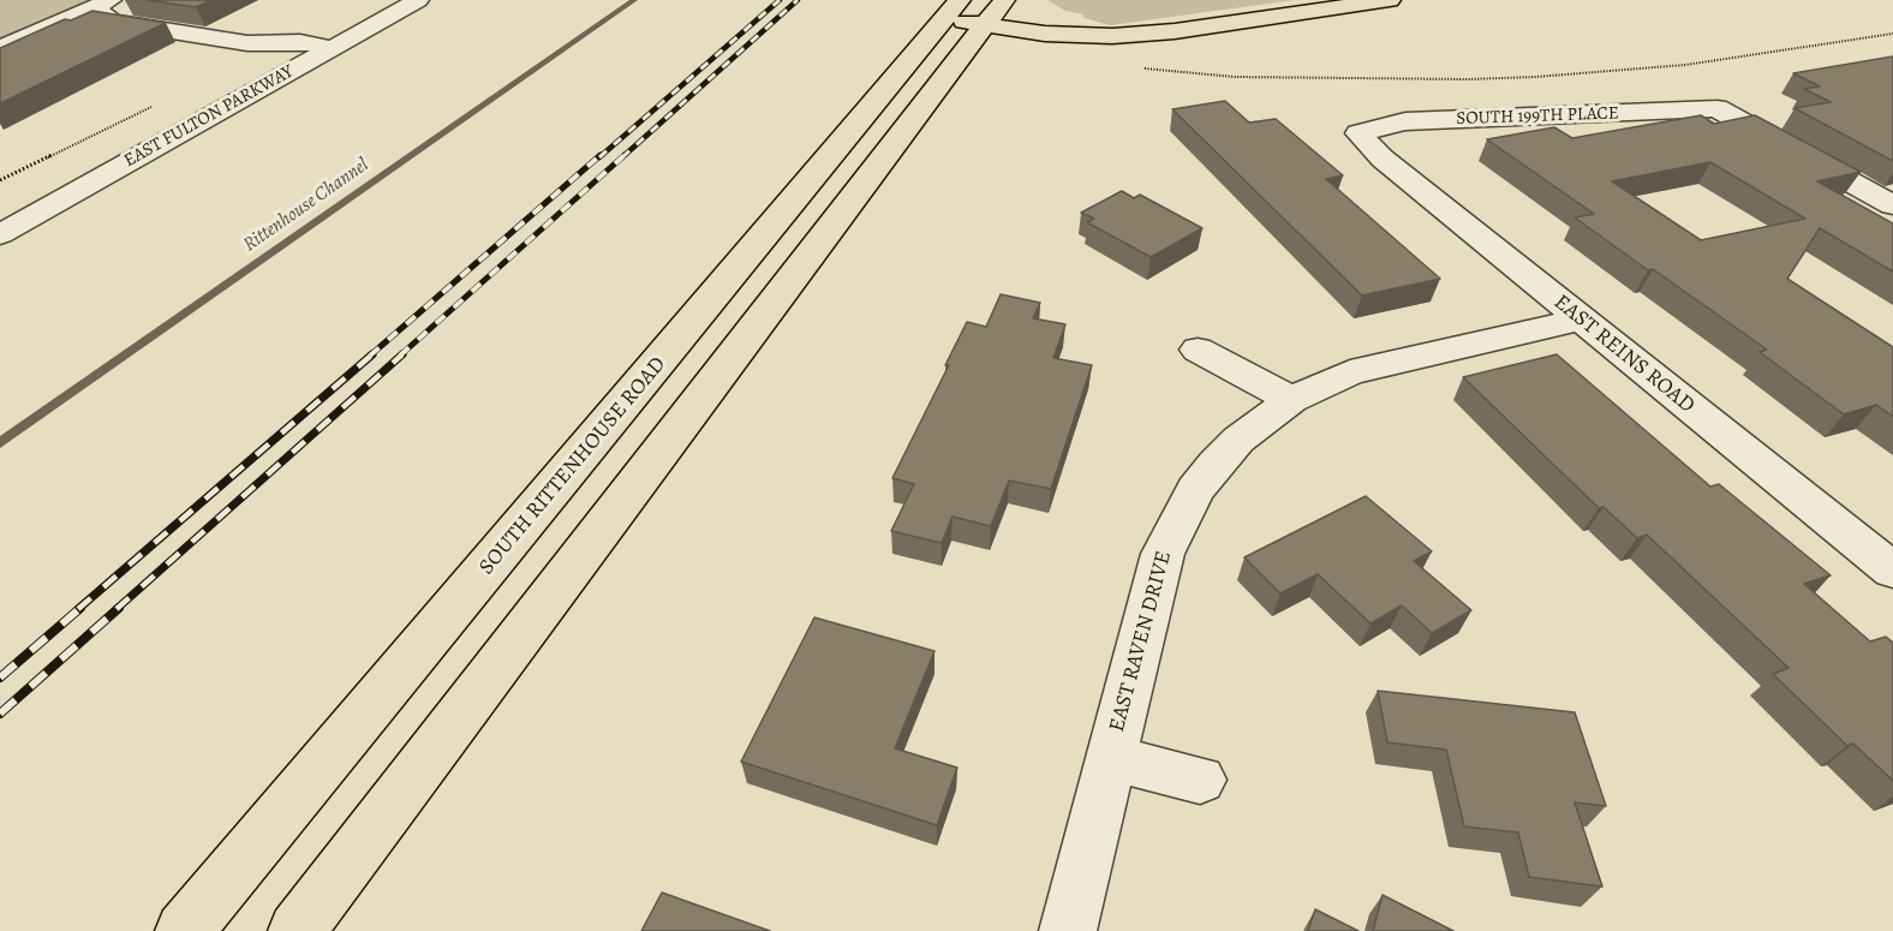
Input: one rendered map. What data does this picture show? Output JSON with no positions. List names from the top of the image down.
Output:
{
  "streets": {
    "main road": ["SOUTH RITTENHOUSE ROAD"],
    "street": [
      "EAST FULTON PARKWAY",
      "SOUTH 199TH PLACE",
      "EAST REINS ROAD",
      "EAST RAVEN DRIVE"
    ]
  },
  "crossings": [
    ["SOUTH 199TH PLACE", "EAST REINS ROAD"],
    ["EAST REINS ROAD", "EAST RAVEN DRIVE"]
  ],
  "water": ["Rittenhouse Channel"]
}
